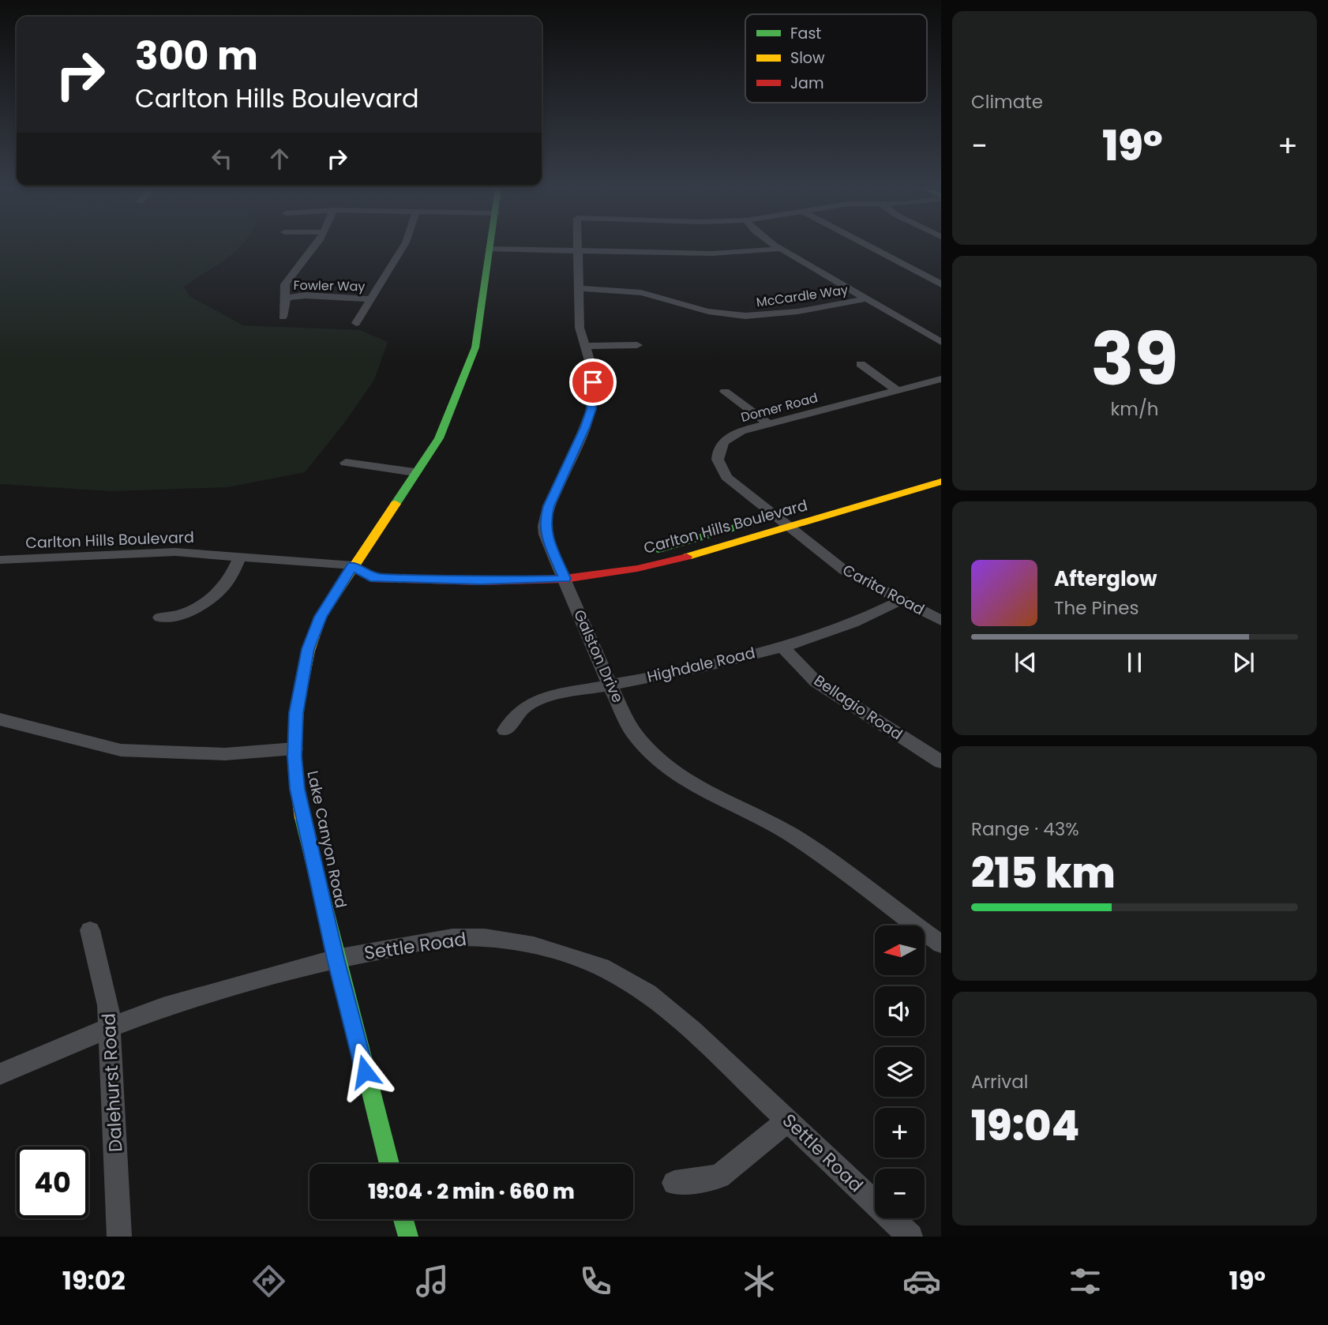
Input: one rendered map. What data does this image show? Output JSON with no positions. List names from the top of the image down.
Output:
{
  "streets": {
    "street": [
      "Fowler Way",
      "McCardle Way",
      "Domer Road",
      "Carlton Hills Boulevard",
      "Carita Road",
      "Galston Drive",
      "Highdale Road",
      "Bellagio Road",
      "Lake Canyon Road",
      "Settle Road",
      "Dalehurst Road"
    ]
  },
  "crossings": [
    ["McCardle Way", "Galston Drive"],
    ["Domer Road", "Carlton Hills Boulevard"],
    ["Domer Road", "Carita Road"],
    ["Carlton Hills Boulevard", "Carita Road"],
    ["Carlton Hills Boulevard", "Galston Drive"],
    ["Carlton Hills Boulevard", "Lake Canyon Road"],
    ["Carita Road", "Highdale Road"],
    ["Galston Drive", "Highdale Road"],
    ["Highdale Road", "Bellagio Road"],
    ["Lake Canyon Road", "Settle Road"],
    ["Settle Road", "Dalehurst Road"]
  ],
  "legend": ["Fast", "Slow", "Jam"],
  "north": "left",
  "page": {
    "tile": [
      "Climate",
      ["39", "km/h"],
      ["Range · 43%", "215 km"],
      ["Arrival", "19:04"]
    ],
    "turn": ["300 m", "Carlton Hills Boulevard"],
    "heat": ["−", "19°", "+"],
    "song": ["Afterglow", "The Pines"],
    "map_buttons": ["+", "−"],
    "limit": "40",
    "trip": "19:04 · 2 min · 660 m",
    "tabs": ["19:02", "19°"]
  }
}
